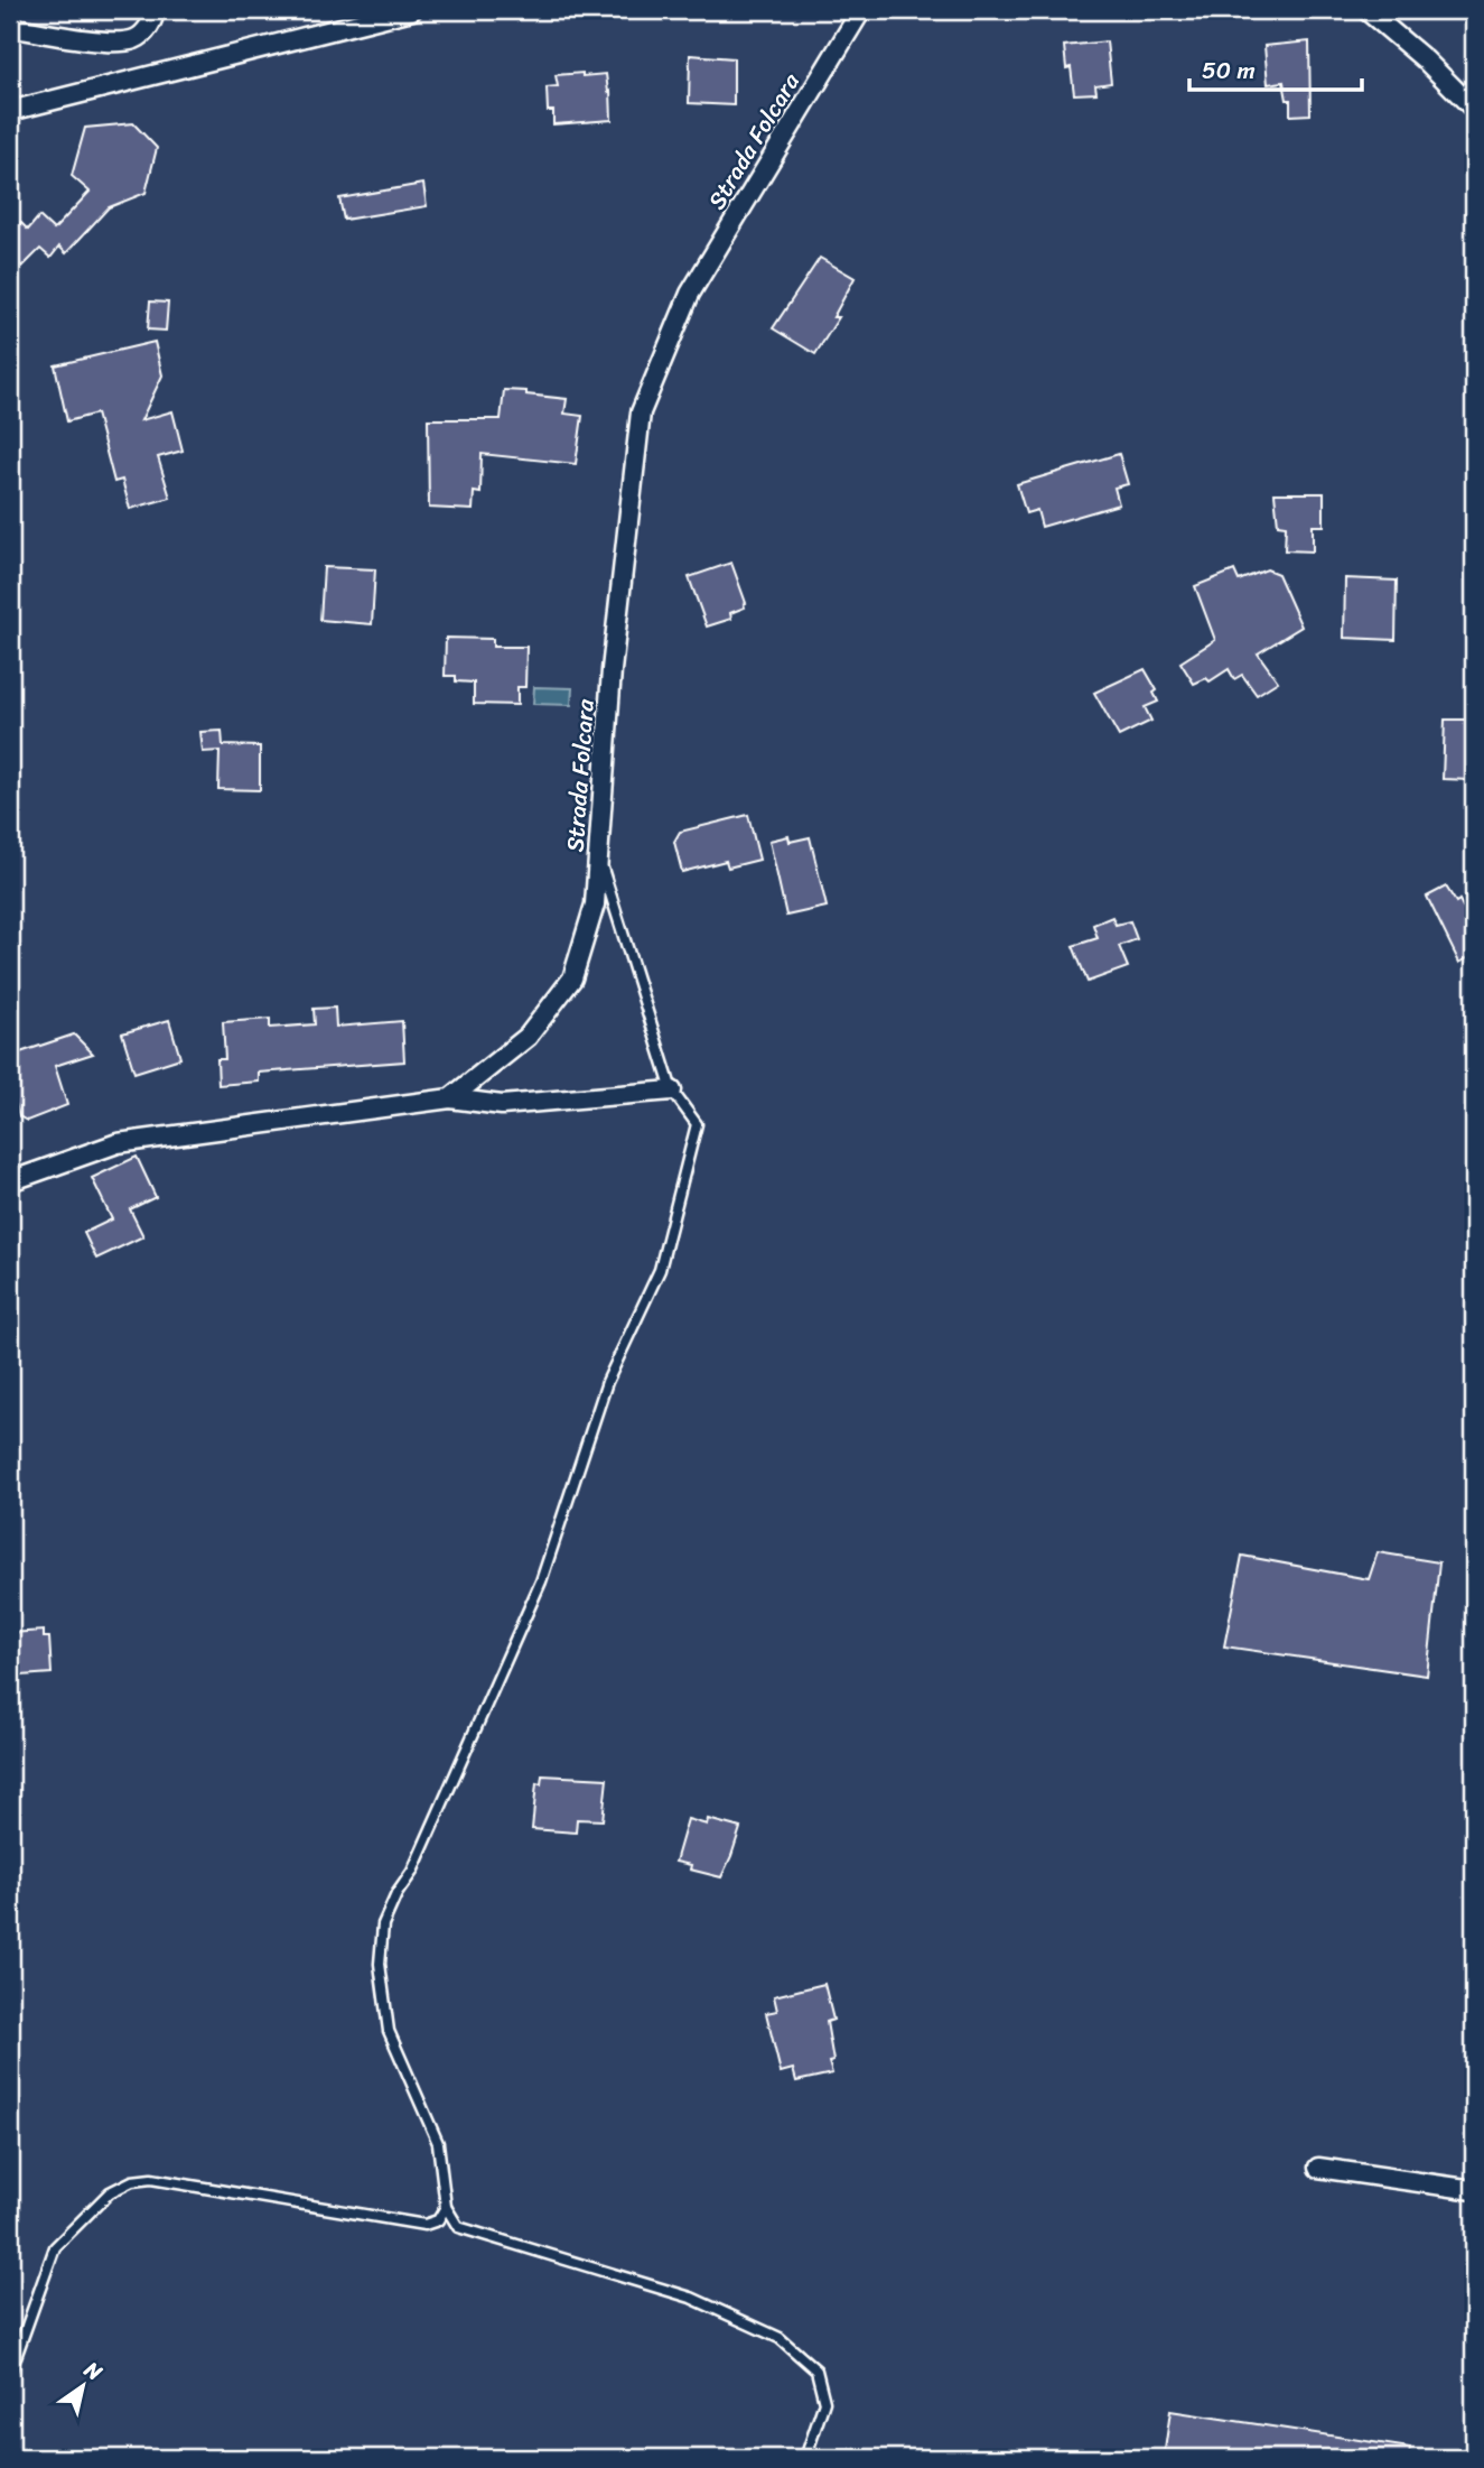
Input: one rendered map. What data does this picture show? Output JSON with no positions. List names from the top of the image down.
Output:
{
  "streets": {
    "street": ["Strada Folcara"]
  },
  "scale_bar": "50 m",
  "north": "top right"
}
